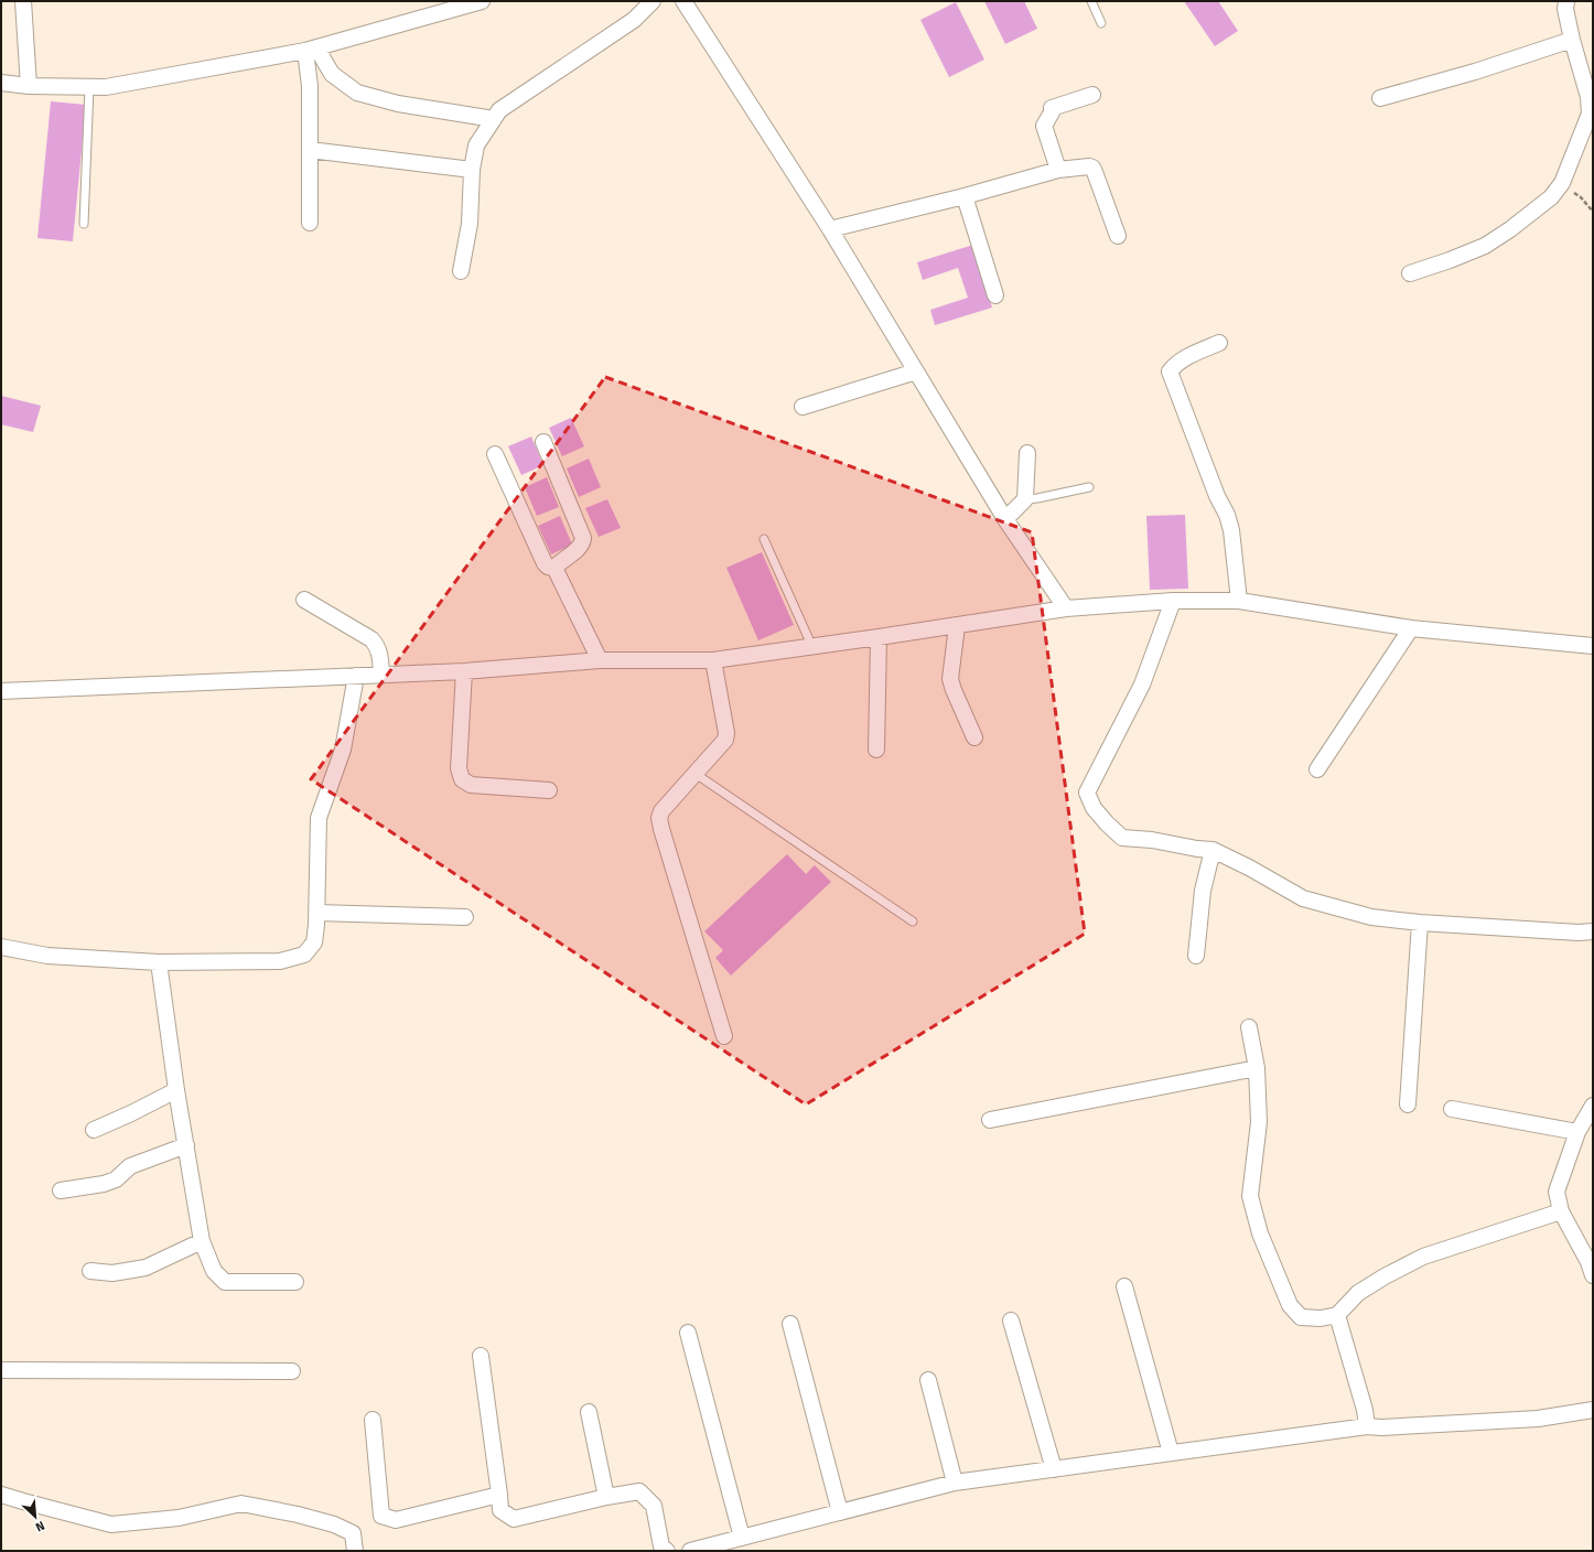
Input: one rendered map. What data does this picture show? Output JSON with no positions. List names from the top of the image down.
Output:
{
  "north": "bottom right"
}
